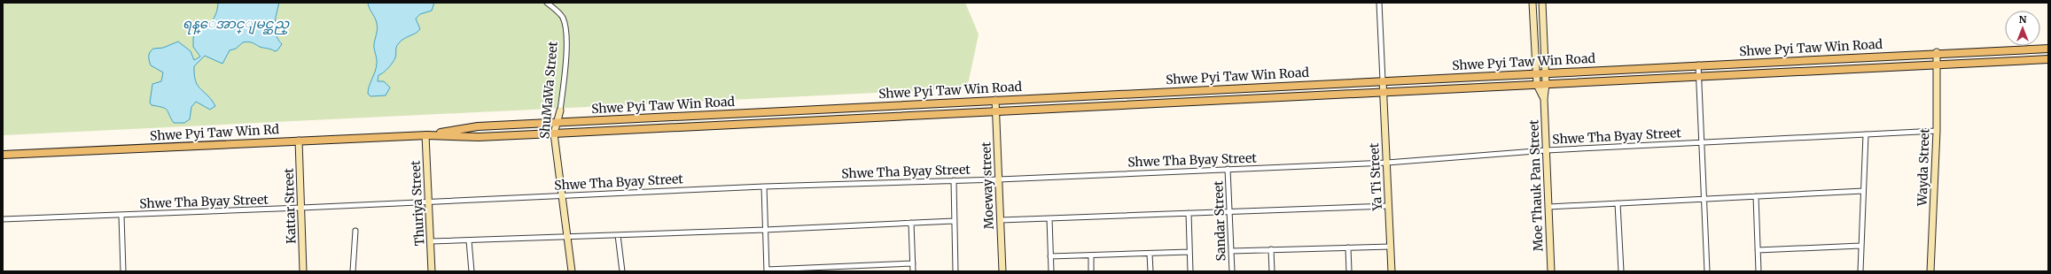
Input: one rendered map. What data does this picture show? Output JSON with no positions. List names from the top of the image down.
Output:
{
  "streets": {
    "main road": ["Shwe Pyi Taw Win Road", "Shwe Pyi Taw Win Rd"],
    "street": [
      "ShuMaWa Street",
      "Shwe Tha Byay Street",
      "Wayda Street",
      "Ya Ti Street",
      "Moeway street",
      "Moe Thauk Pan Street",
      "Thuriya Street",
      "Kattar Street",
      "Sandar Street"
    ]
  },
  "crossings": [
    ["Shwe Pyi Taw Win Road", "ShuMaWa Street"],
    ["Shwe Pyi Taw Win Road", "Shwe Pyi Taw Win Rd"],
    ["Shwe Pyi Taw Win Road", "Wayda Street"],
    ["Shwe Pyi Taw Win Road", "Ya Ti Street"],
    ["Shwe Pyi Taw Win Road", "Moeway street"],
    ["Shwe Pyi Taw Win Road", "Thuriya Street"],
    ["ShuMaWa Street", "Shwe Tha Byay Street"],
    ["Shwe Pyi Taw Win Rd", "Thuriya Street"],
    ["Shwe Pyi Taw Win Rd", "Kattar Street"],
    ["Shwe Tha Byay Street", "Wayda Street"],
    ["Shwe Tha Byay Street", "Ya Ti Street"],
    ["Shwe Tha Byay Street", "Moeway street"],
    ["Shwe Tha Byay Street", "Moe Thauk Pan Street"],
    ["Shwe Tha Byay Street", "Thuriya Street"],
    ["Shwe Tha Byay Street", "Kattar Street"],
    ["Shwe Tha Byay Street", "Sandar Street"]
  ],
  "water": ["ရန္ေအာင္ျမင္ဆည္"],
  "north": "top"
}
